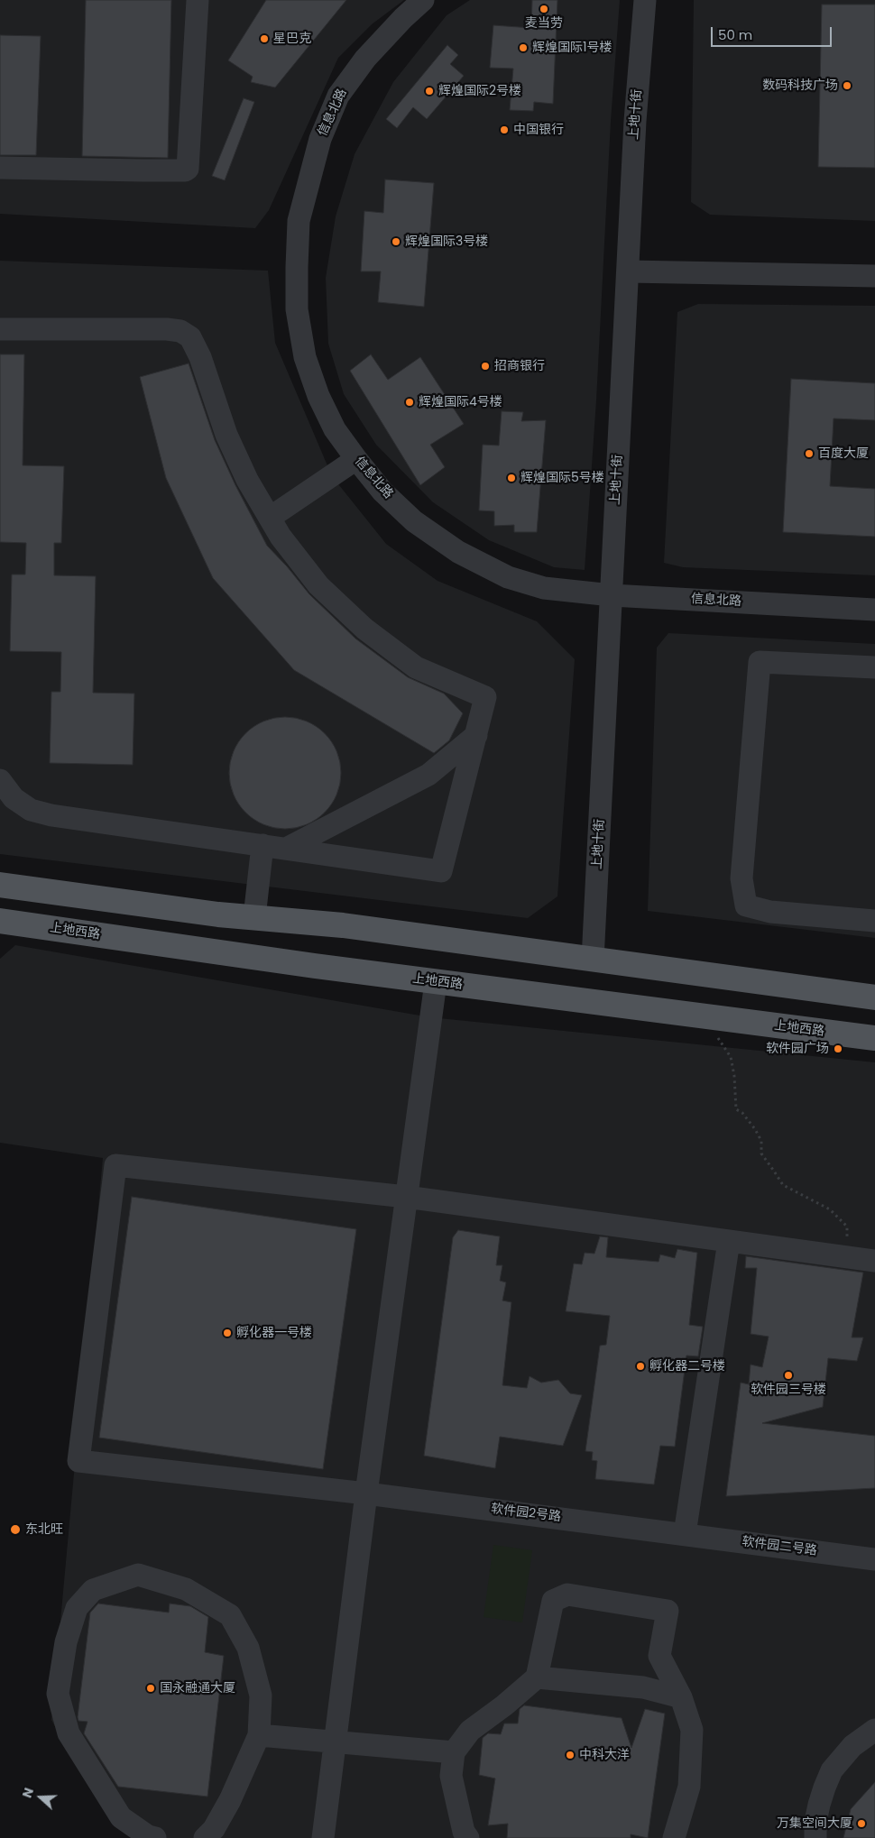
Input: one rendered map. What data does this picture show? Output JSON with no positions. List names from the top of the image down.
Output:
{
  "streets": {
    "main road": ["上地西路"],
    "street": [
      "信息北路",
      "上地十街",
      "软件园2号路",
      "软件园二号路"
    ]
  },
  "crossings": [
    ["信息北路", "上地十街"],
    ["软件园2号路", "软件园二号路"]
  ],
  "places": [
    "麦当劳",
    "星巴克",
    "辉煌国际1号楼",
    "数码科技广场",
    "辉煌国际2号楼",
    "中国银行",
    "辉煌国际3号楼",
    "招商银行",
    "辉煌国际4号楼",
    "百度大厦",
    "辉煌国际5号楼",
    "软件园广场",
    "孵化器一号楼",
    "孵化器二号楼",
    "软件园三号楼",
    "东北旺",
    "国永融通大厦",
    "中科大洋",
    "万集空间大厦"
  ],
  "scale_bar": "50 m",
  "north": "left"
}
